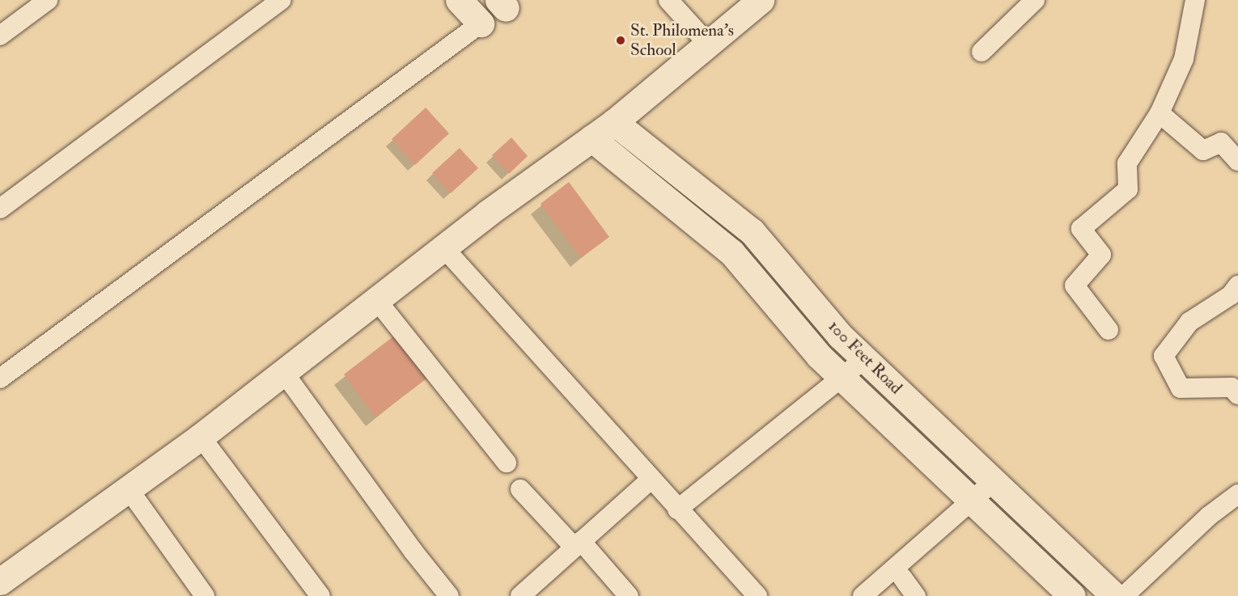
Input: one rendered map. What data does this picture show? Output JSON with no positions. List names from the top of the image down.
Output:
{
  "streets": {
    "main road": ["100 Feet Road"]
  },
  "places": ["St. Philomena's School"]
}
